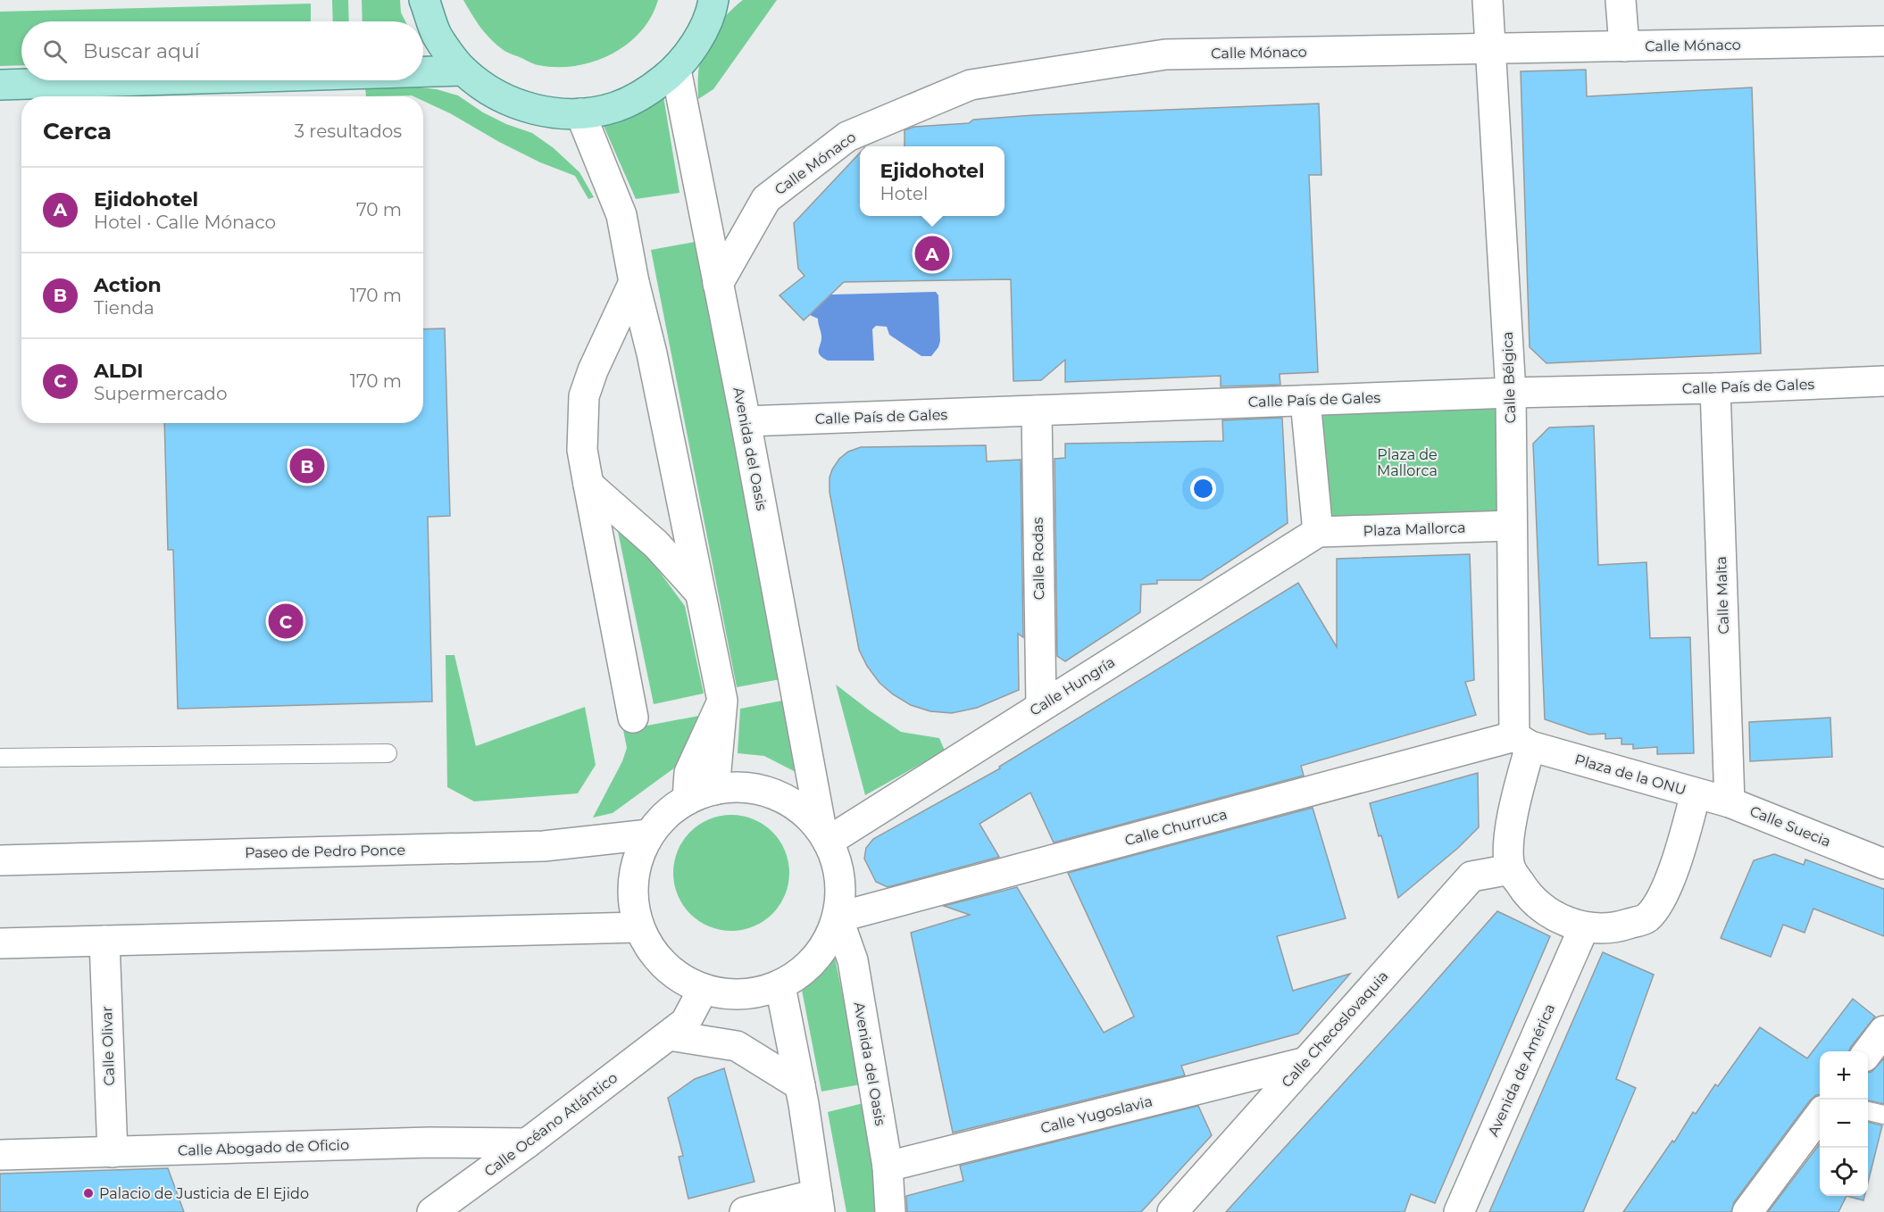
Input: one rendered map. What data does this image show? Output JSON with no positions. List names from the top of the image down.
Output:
{
  "streets": {
    "street": [
      "Calle Mónaco",
      "Calle Bélgica",
      "Calle País de Gales",
      "Avenida del Oasis",
      "Plaza Mallorca",
      "Calle Rodas",
      "Calle Malta",
      "Calle Hungría",
      "Plaza de la ONU",
      "Calle Suecia",
      "Calle Churruca",
      "Paseo de Pedro Ponce",
      "Calle Checoslovaquia",
      "Calle Olivar",
      "Avenida de América",
      "Calle Yugoslavia",
      "Calle Océano Atlántico",
      "Calle Abogado de Oficio"
    ]
  },
  "crossings": [
    ["Calle Mónaco", "Calle Bélgica"],
    ["Calle Mónaco", "Avenida del Oasis"],
    ["Calle Bélgica", "Calle País de Gales"],
    ["Calle Bélgica", "Plaza Mallorca"],
    ["Calle Bélgica", "Plaza de la ONU"],
    ["Calle Bélgica", "Calle Churruca"],
    ["Calle País de Gales", "Avenida del Oasis"],
    ["Calle País de Gales", "Calle Rodas"],
    ["Calle País de Gales", "Calle Malta"],
    ["Avenida del Oasis", "Calle Hungría"],
    ["Avenida del Oasis", "Calle Churruca"],
    ["Avenida del Oasis", "Calle Yugoslavia"],
    ["Plaza Mallorca", "Calle Hungría"],
    ["Calle Rodas", "Calle Hungría"],
    ["Calle Malta", "Calle Suecia"],
    ["Plaza de la ONU", "Calle Suecia"],
    ["Plaza de la ONU", "Calle Churruca"],
    ["Plaza de la ONU", "Calle Checoslovaquia"],
    ["Plaza de la ONU", "Avenida de América"],
    ["Calle Checoslovaquia", "Calle Yugoslavia"],
    ["Calle Olivar", "Calle Abogado de Oficio"],
    ["Calle Océano Atlántico", "Calle Abogado de Oficio"]
  ],
  "parks": ["Plaza de Mallorca"],
  "places": ["Palacio de Justicia de El Ejido"],
  "page": {
    "search": "Buscar aquí",
    "heading": ["Cerca", "3 resultados"],
    "popup": ["Ejidohotel", "Hotel"],
    "list": [
      {
        "mark": "A",
        "name": "Ejidohotel",
        "note": "Hotel · Calle Mónaco",
        "value": "70 m"
      },
      {
        "mark": "B",
        "name": "Action",
        "note": "Tienda",
        "value": "170 m"
      },
      {
        "mark": "C",
        "name": "ALDI",
        "note": "Supermercado",
        "value": "170 m"
      }
    ],
    "pins": ["A", "B", "C"],
    "map_buttons": ["+", "−"]
  }
}
